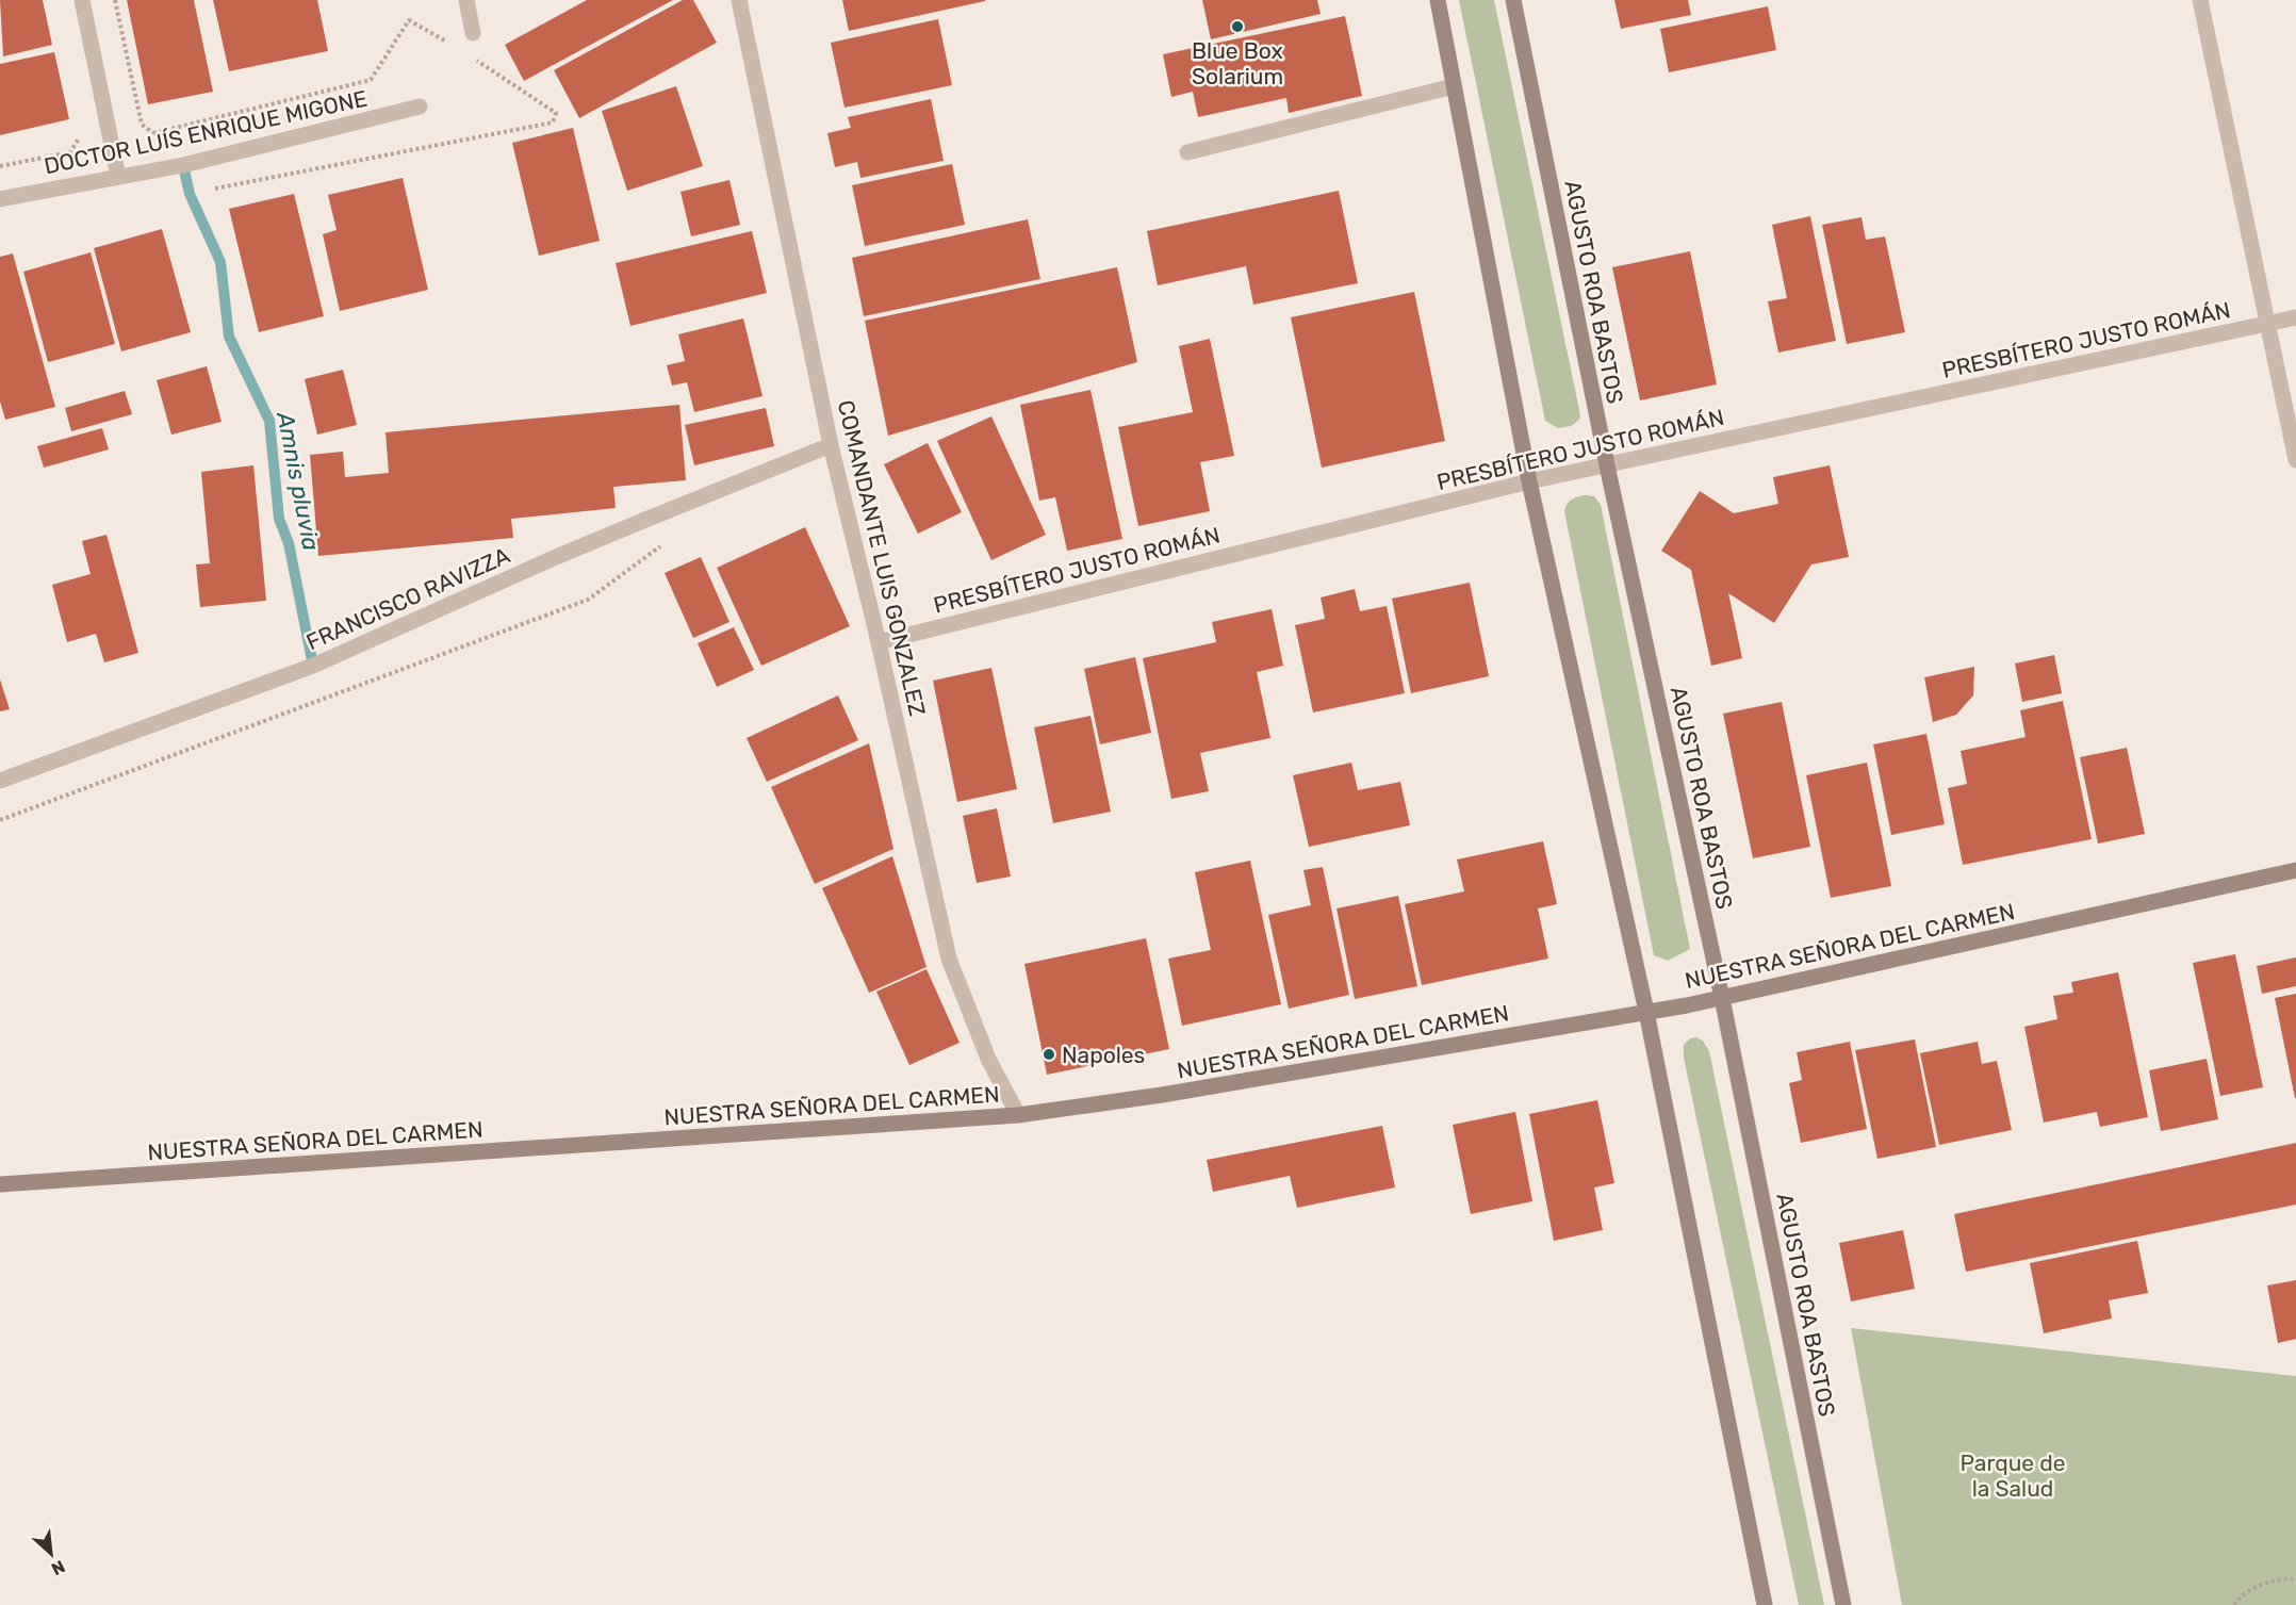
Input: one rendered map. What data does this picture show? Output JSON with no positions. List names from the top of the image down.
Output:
{
  "streets": {
    "street": [
      "DOCTOR LUÍS ENRIQUE MIGONE",
      "AGUSTO ROA BASTOS",
      "PRESBÍTERO JUSTO ROMÁN",
      "COMANDANTE LUIS GONZALEZ",
      "FRANCISCO RAVIZZA",
      "NUESTRA SEÑORA DEL CARMEN"
    ]
  },
  "crossings": [
    ["AGUSTO ROA BASTOS", "PRESBÍTERO JUSTO ROMÁN"],
    ["AGUSTO ROA BASTOS", "NUESTRA SEÑORA DEL CARMEN"],
    ["PRESBÍTERO JUSTO ROMÁN", "COMANDANTE LUIS GONZALEZ"],
    ["COMANDANTE LUIS GONZALEZ", "FRANCISCO RAVIZZA"],
    ["COMANDANTE LUIS GONZALEZ", "NUESTRA SEÑORA DEL CARMEN"]
  ],
  "water": ["Amnis pluvia"],
  "parks": ["Parque de la Salud"],
  "places": ["Blue Box Solarium", "Napoles"],
  "north": "bottom right"
}
